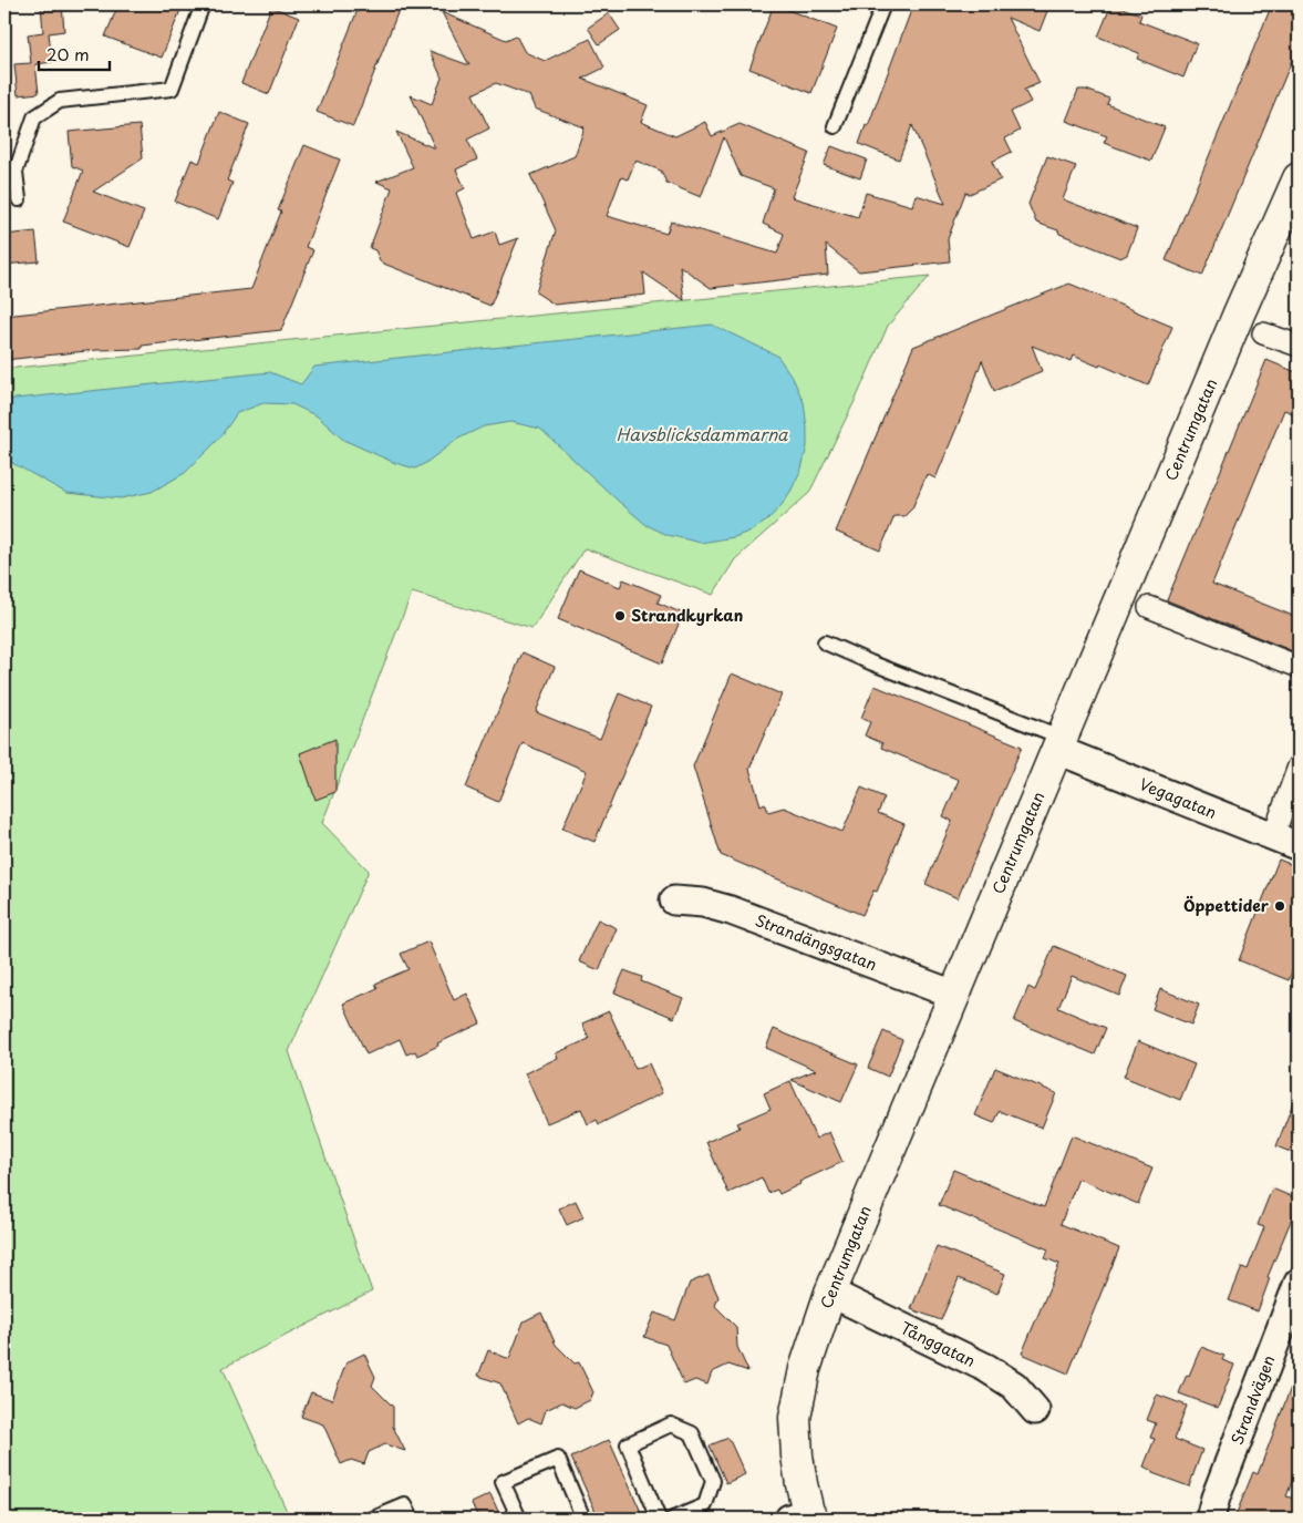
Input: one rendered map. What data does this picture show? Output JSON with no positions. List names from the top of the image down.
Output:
{
  "streets": {
    "street": [
      "Centrumgatan",
      "Vegagatan",
      "Strandängsgatan",
      "Tånggatan",
      "Strandvägen"
    ]
  },
  "crossings": [
    ["Centrumgatan", "Vegagatan"],
    ["Centrumgatan", "Strandängsgatan"],
    ["Centrumgatan", "Tånggatan"]
  ],
  "water": ["Havsblicksdammarna"],
  "places": ["Strandkyrkan", "Öppettider"],
  "scale_bar": "20 m"
}
